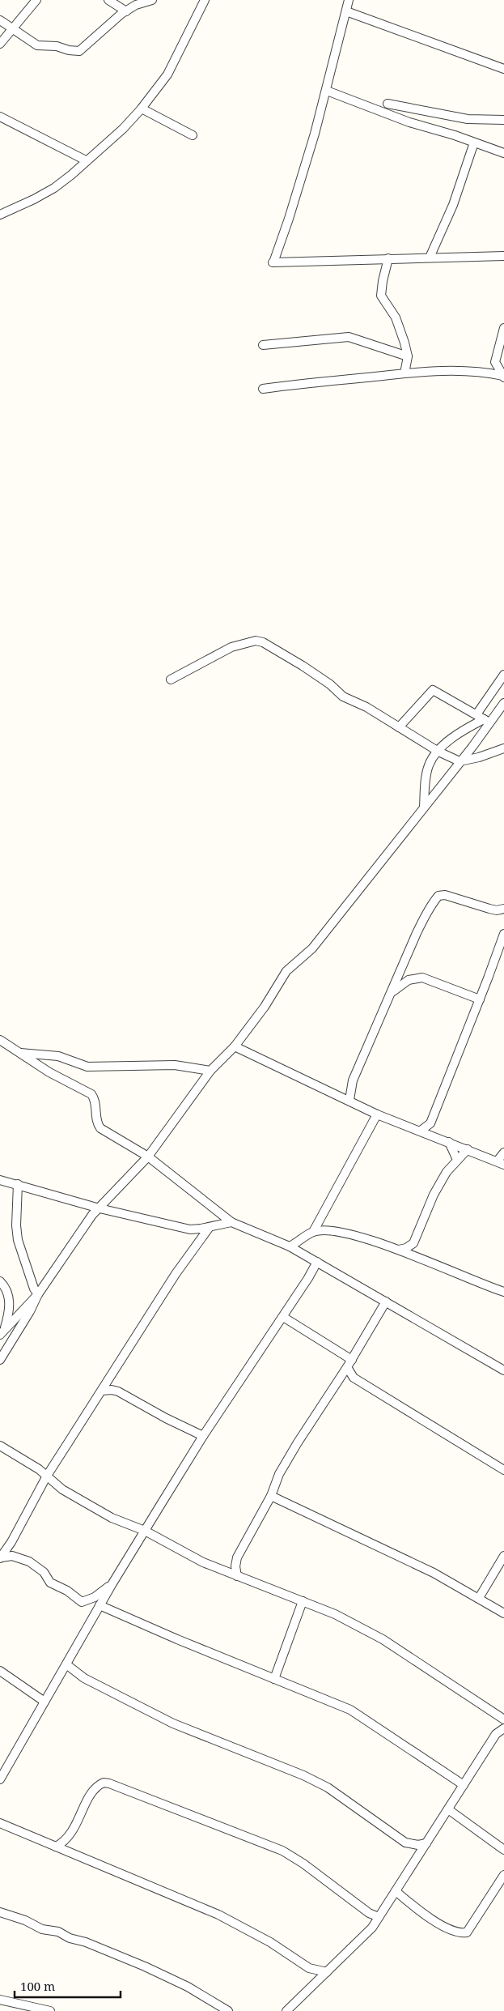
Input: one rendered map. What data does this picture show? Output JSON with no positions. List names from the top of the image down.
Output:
{
  "scale_bar": "100 m"
}
